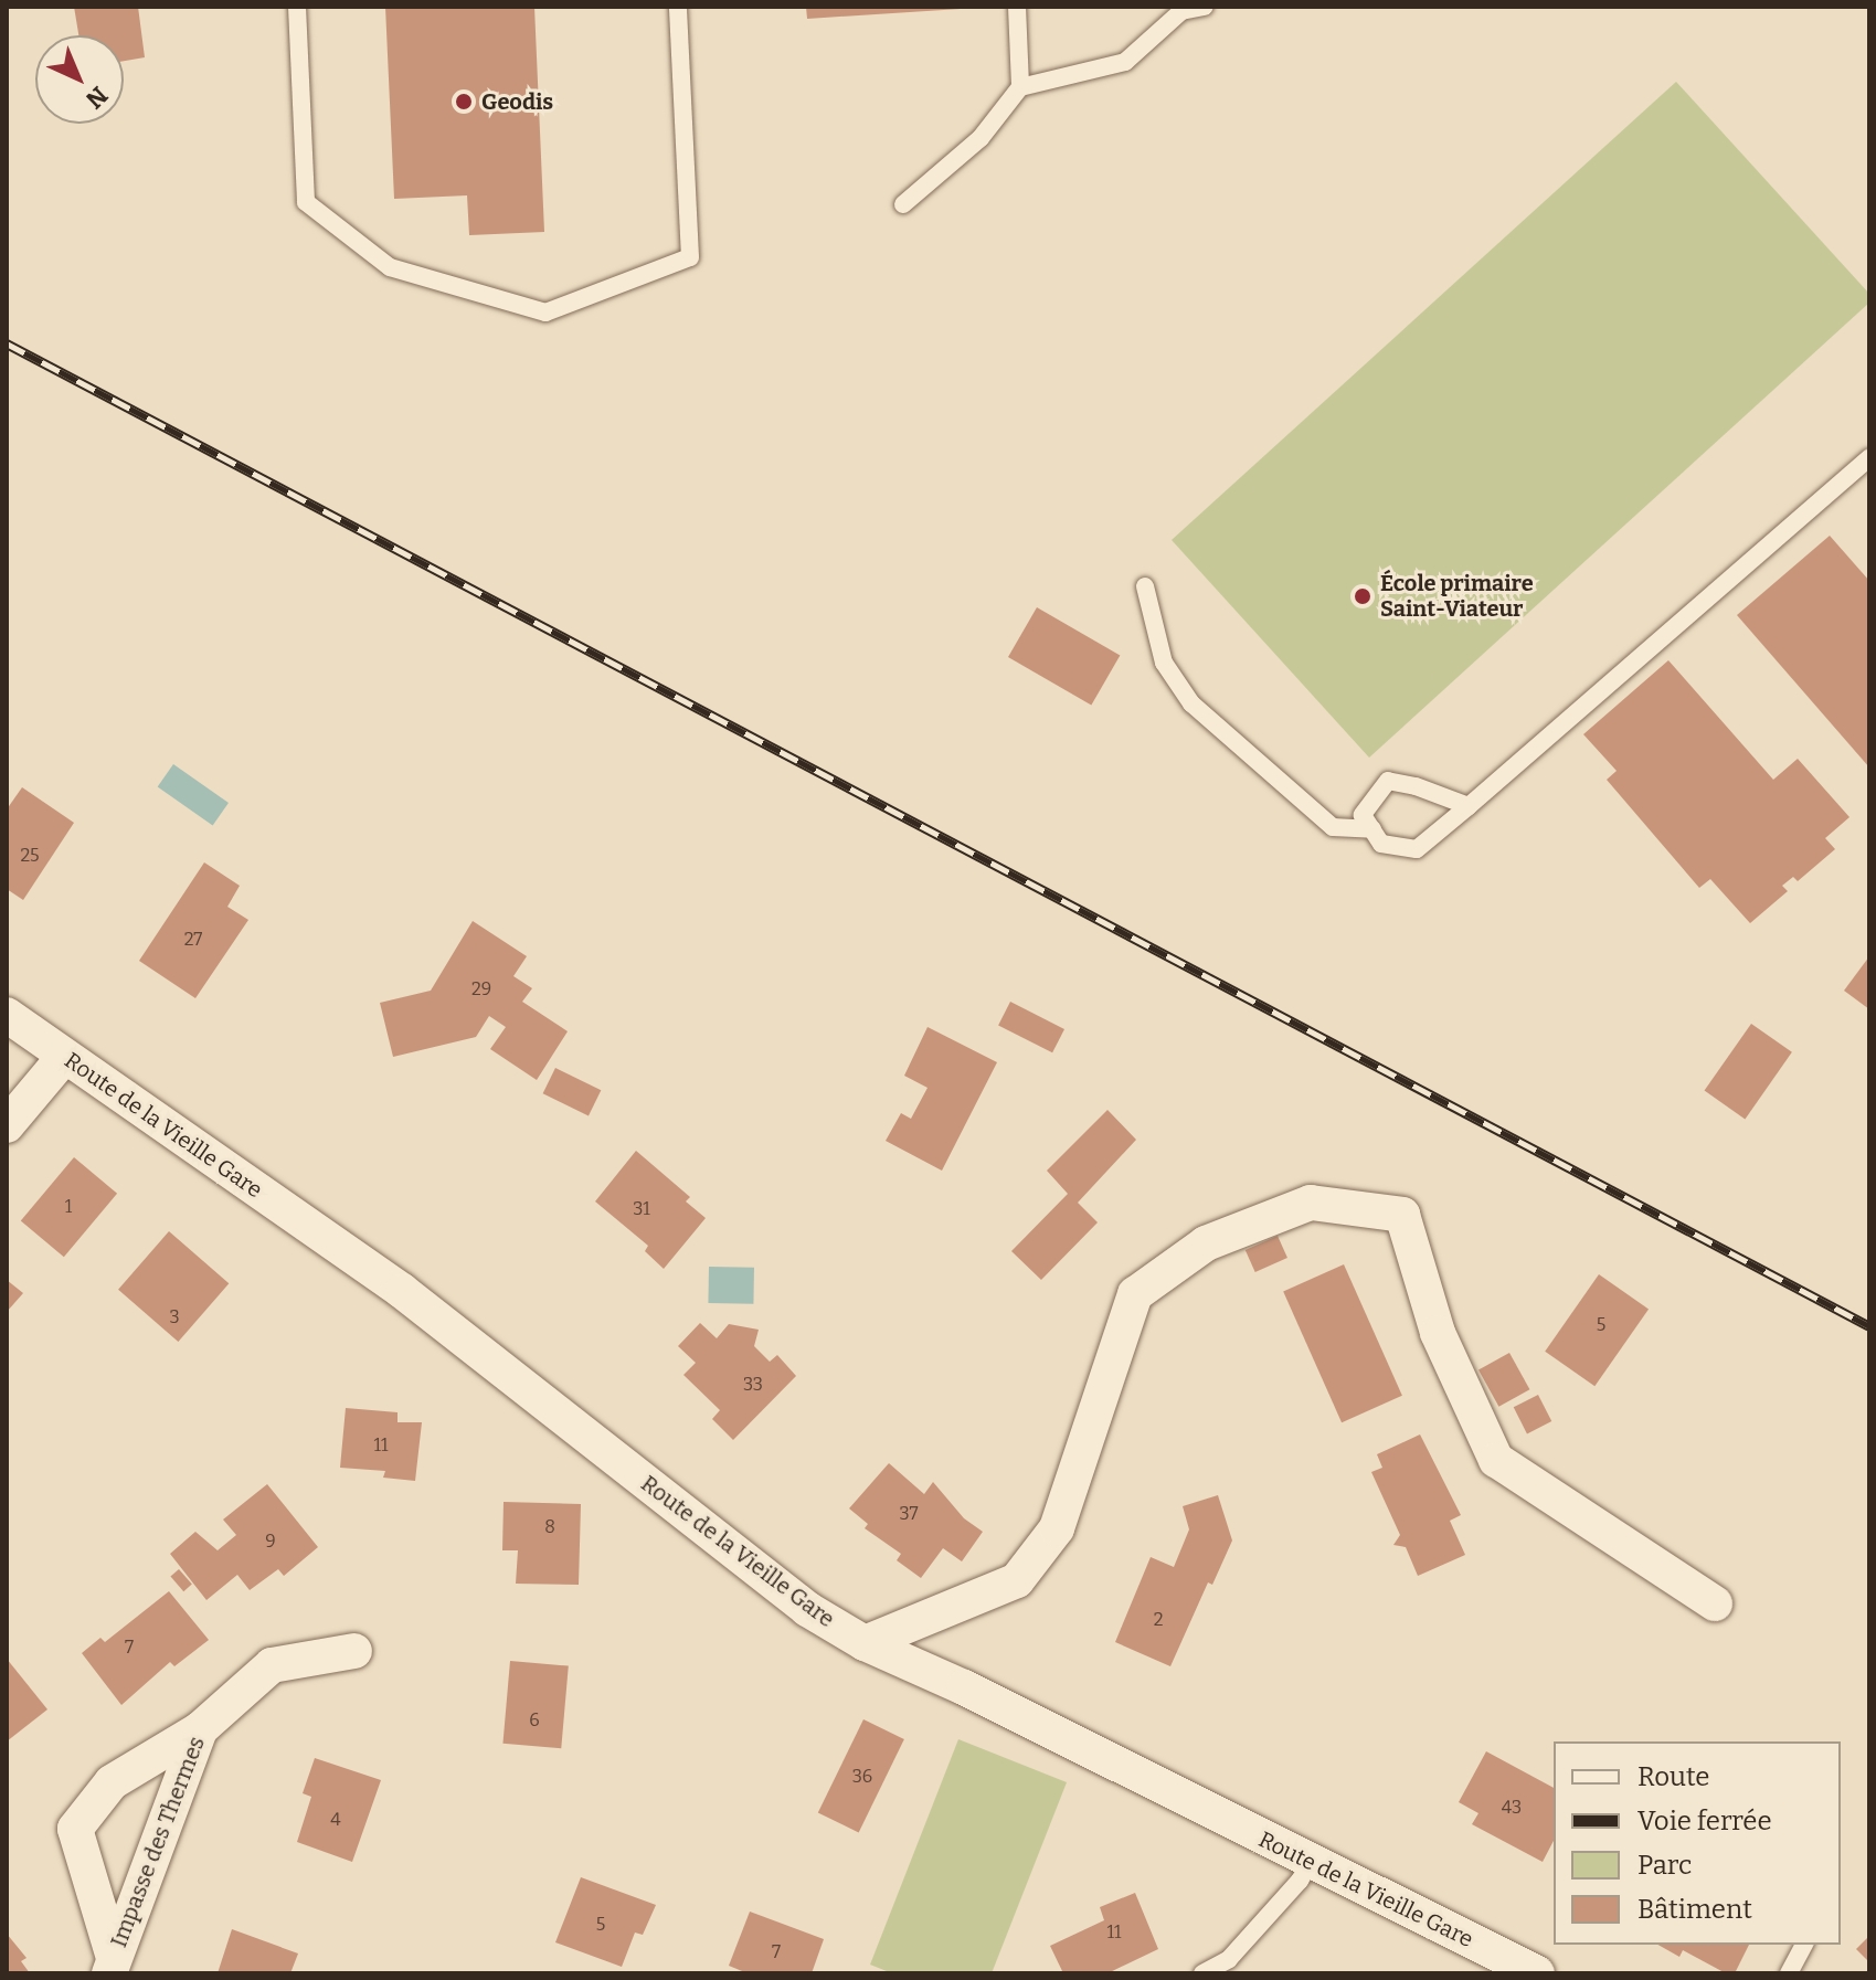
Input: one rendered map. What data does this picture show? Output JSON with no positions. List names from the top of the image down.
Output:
{
  "streets": {
    "street": ["Route de la Vieille Gare", "Impasse des Thermes"]
  },
  "places": ["Geodis", "École primaire Saint-Viateur"],
  "house_numbers": [
    "25",
    "27",
    "29",
    "1",
    "31",
    "3",
    "5",
    "33",
    "11",
    "37",
    "8",
    "9",
    "2",
    "7",
    "6",
    "36",
    "43",
    "4",
    "5",
    "11",
    "7"
  ],
  "legend": [
    "Route",
    "Voie ferrée",
    "Parc",
    "Bâtiment"
  ],
  "north": "bottom right"
}
